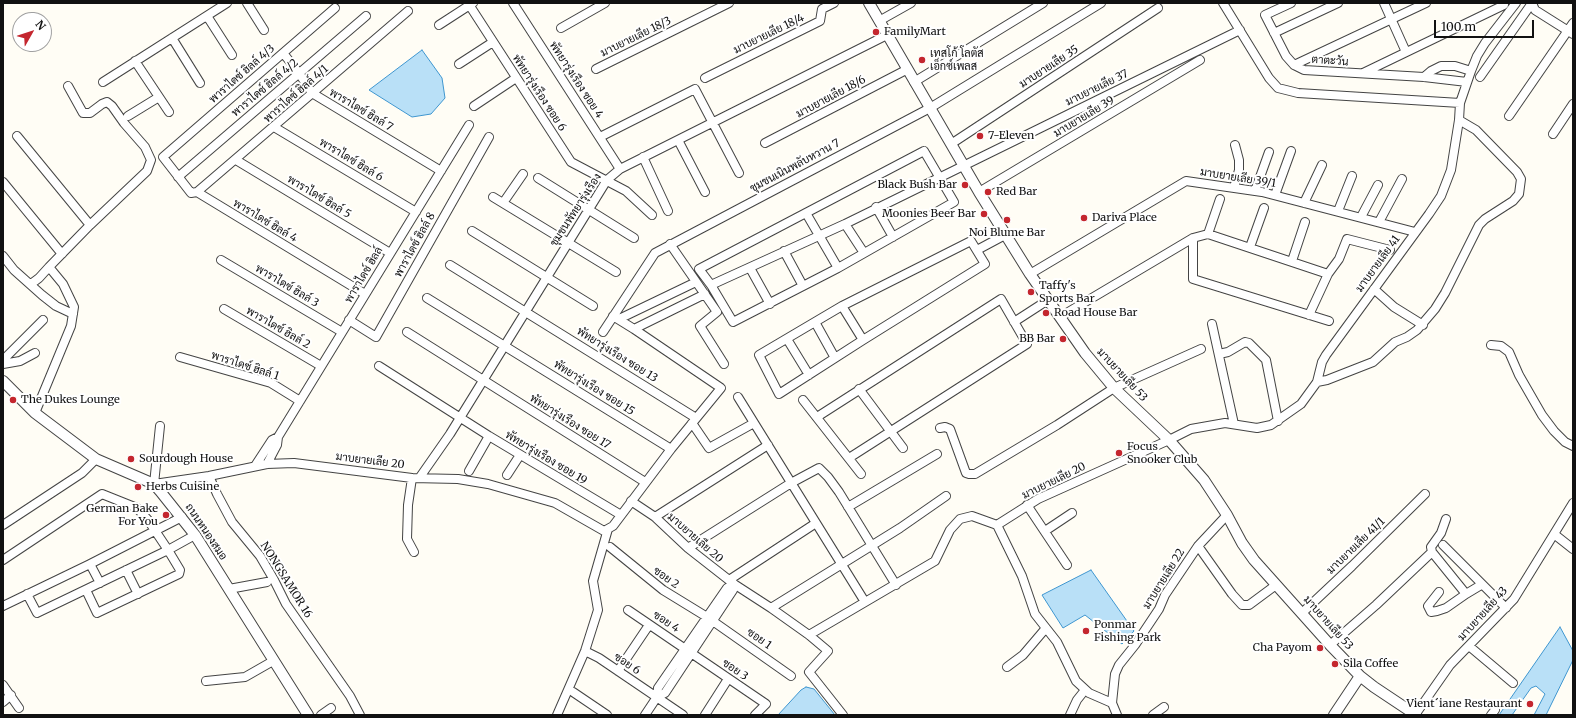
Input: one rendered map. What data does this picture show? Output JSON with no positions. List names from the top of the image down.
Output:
{
  "streets": {
    "street": [
      "มาบยายเลีย 18/4",
      "มาบยายเลีย 18/3",
      "ตาตะวัน",
      "มาบยายเลีย 35",
      "พาราไดซ์ ฮิลล์ 4/3",
      "พัทยารุ่งเรือง ซอย 4",
      "พาราไดซ์ ฮิลล์ 4/2",
      "มาบยายเลีย 37",
      "พัทยารุ่งเรือง ซอย 6",
      "พาราไดซ์ ฮิลล์ 4/1",
      "มาบยายเลีย 18/6",
      "พาราไดซ์ ฮิลล์ 7",
      "มาบยายเลีย 39",
      "พาราไดซ์ ฮิลล์ 6",
      "ชุมชนเนินพลับหวาน 7",
      "มาบยายเลีย 39/1",
      "พาราไดซ์ ฮิลล์ 5",
      "ชุมชนพัทยารุ่งเรือง",
      "พาราไดซ์ ฮิลล์ 4",
      "พาราไดซ์ ฮิลล์ 8",
      "มาบยายเลีย 41",
      "พาราไดซ์ ฮิลล์",
      "พาราไดซ์ ฮิลล์ 3",
      "พาราไดซ์ ฮิลล์ 2",
      "พัทยารุ่งเรือง ซอย 13",
      "พาราไดซ์ ฮิลล์ 1",
      "มาบยายเลีย 53",
      "พัทยารุ่งเรือง ซอย 15",
      "พัทยารุ่งเรือง ซอย 17",
      "พัทยารุ่งเรือง ซอย 19",
      "มาบยายเลีย 20",
      "ถนนหนองสมอ",
      "มาบยายเลีย 41/1",
      "ซอย 2",
      "มาบยายเลีย 22",
      "NONGSAMOR 16",
      "มาบยายเลีย 43",
      "ซอย 4",
      "ซอย 1",
      "ซอย 6",
      "ซอย 3"
    ]
  },
  "crossings": [
    ["ตาตะวัน", "มาบยายเลีย 41"],
    ["มาบยายเลีย 35", "มาบยายเลีย 53"],
    ["พาราไดซ์ ฮิลล์ 4/3", "พาราไดซ์ ฮิลล์ 7"],
    ["พาราไดซ์ ฮิลล์ 4/3", "พาราไดซ์ ฮิลล์ 4"],
    ["พัทยารุ่งเรือง ซอย 4", "ชุมชนพัทยารุ่งเรือง"],
    ["พาราไดซ์ ฮิลล์ 4/2", "พาราไดซ์ ฮิลล์ 7"],
    ["พาราไดซ์ ฮิลล์ 4/2", "พาราไดซ์ ฮิลล์ 4"],
    ["มาบยายเลีย 37", "มาบยายเลีย 53"],
    ["พัทยารุ่งเรือง ซอย 6", "ชุมชนพัทยารุ่งเรือง"],
    ["พาราไดซ์ ฮิลล์ 4/1", "พาราไดซ์ ฮิลล์ 7"],
    ["พาราไดซ์ ฮิลล์ 4/1", "พาราไดซ์ ฮิลล์ 6"],
    ["พาราไดซ์ ฮิลล์ 4/1", "พาราไดซ์ ฮิลล์ 5"],
    ["พาราไดซ์ ฮิลล์ 4/1", "พาราไดซ์ ฮิลล์ 4"],
    ["มาบยายเลีย 18/6", "มาบยายเลีย 53"],
    ["พาราไดซ์ ฮิลล์ 7", "พาราไดซ์ ฮิลล์"],
    ["มาบยายเลีย 39", "มาบยายเลีย 53"],
    ["พาราไดซ์ ฮิลล์ 6", "พาราไดซ์ ฮิลล์"],
    ["ชุมชนเนินพลับหวาน 7", "มาบยายเลีย 53"],
    ["มาบยายเลีย 39/1", "มาบยายเลีย 41"],
    ["มาบยายเลีย 39/1", "มาบยายเลีย 53"],
    ["พาราไดซ์ ฮิลล์ 5", "พาราไดซ์ ฮิลล์"],
    ["ชุมชนพัทยารุ่งเรือง", "พัทยารุ่งเรือง ซอย 13"],
    ["ชุมชนพัทยารุ่งเรือง", "มาบยายเลีย 53"],
    ["ชุมชนพัทยารุ่งเรือง", "พัทยารุ่งเรือง ซอย 15"],
    ["ชุมชนพัทยารุ่งเรือง", "พัทยารุ่งเรือง ซอย 17"],
    ["ชุมชนพัทยารุ่งเรือง", "พัทยารุ่งเรือง ซอย 19"],
    ["ชุมชนพัทยารุ่งเรือง", "มาบยายเลีย 20"],
    ["พาราไดซ์ ฮิลล์ 4", "พาราไดซ์ ฮิลล์"],
    ["พาราไดซ์ ฮิลล์ 8", "พาราไดซ์ ฮิลล์"],
    ["มาบยายเลีย 41", "มาบยายเลีย 53"],
    ["มาบยายเลีย 41", "มาบยายเลีย 20"],
    ["พาราไดซ์ ฮิลล์", "พาราไดซ์ ฮิลล์ 3"],
    ["พาราไดซ์ ฮิลล์", "พาราไดซ์ ฮิลล์ 2"],
    ["พาราไดซ์ ฮิลล์", "พาราไดซ์ ฮิลล์ 1"],
    ["พาราไดซ์ ฮิลล์", "มาบยายเลีย 20"],
    ["มาบยายเลีย 53", "มาบยายเลีย 20"],
    ["มาบยายเลีย 53", "มาบยายเลีย 41/1"],
    ["มาบยายเลีย 53", "มาบยายเลีย 22"],
    ["มาบยายเลีย 53", "มาบยายเลีย 43"],
    ["มาบยายเลีย 20", "ถนนหนองสมอ"],
    ["มาบยายเลีย 20", "NONGSAMOR 16"],
    ["ซอย 2", "ซอย 1"],
    ["ซอย 4", "ซอย 3"]
  ],
  "places": [
    "FamilyMart",
    "เทสโก้ โลตัส เอ็กซ์เพลส",
    "7-Eleven",
    "Black Bush Bar",
    "Red Bar",
    "Moonies Beer Bar",
    "Dariva Place",
    "Noi Blume Bar",
    "Taffy's Sports Bar",
    "Road House Bar",
    "BB Bar",
    "The Dukes Lounge",
    "Focus Snooker Club",
    "Sourdough House",
    "Herbs Cuisine",
    "German Bake For You",
    "Ponmar Fishing Park",
    "Cha Payom",
    "Sila Coffee",
    "Vient´iane Restaurant"
  ],
  "scale_bar": "100 m",
  "north": "top right"
}
